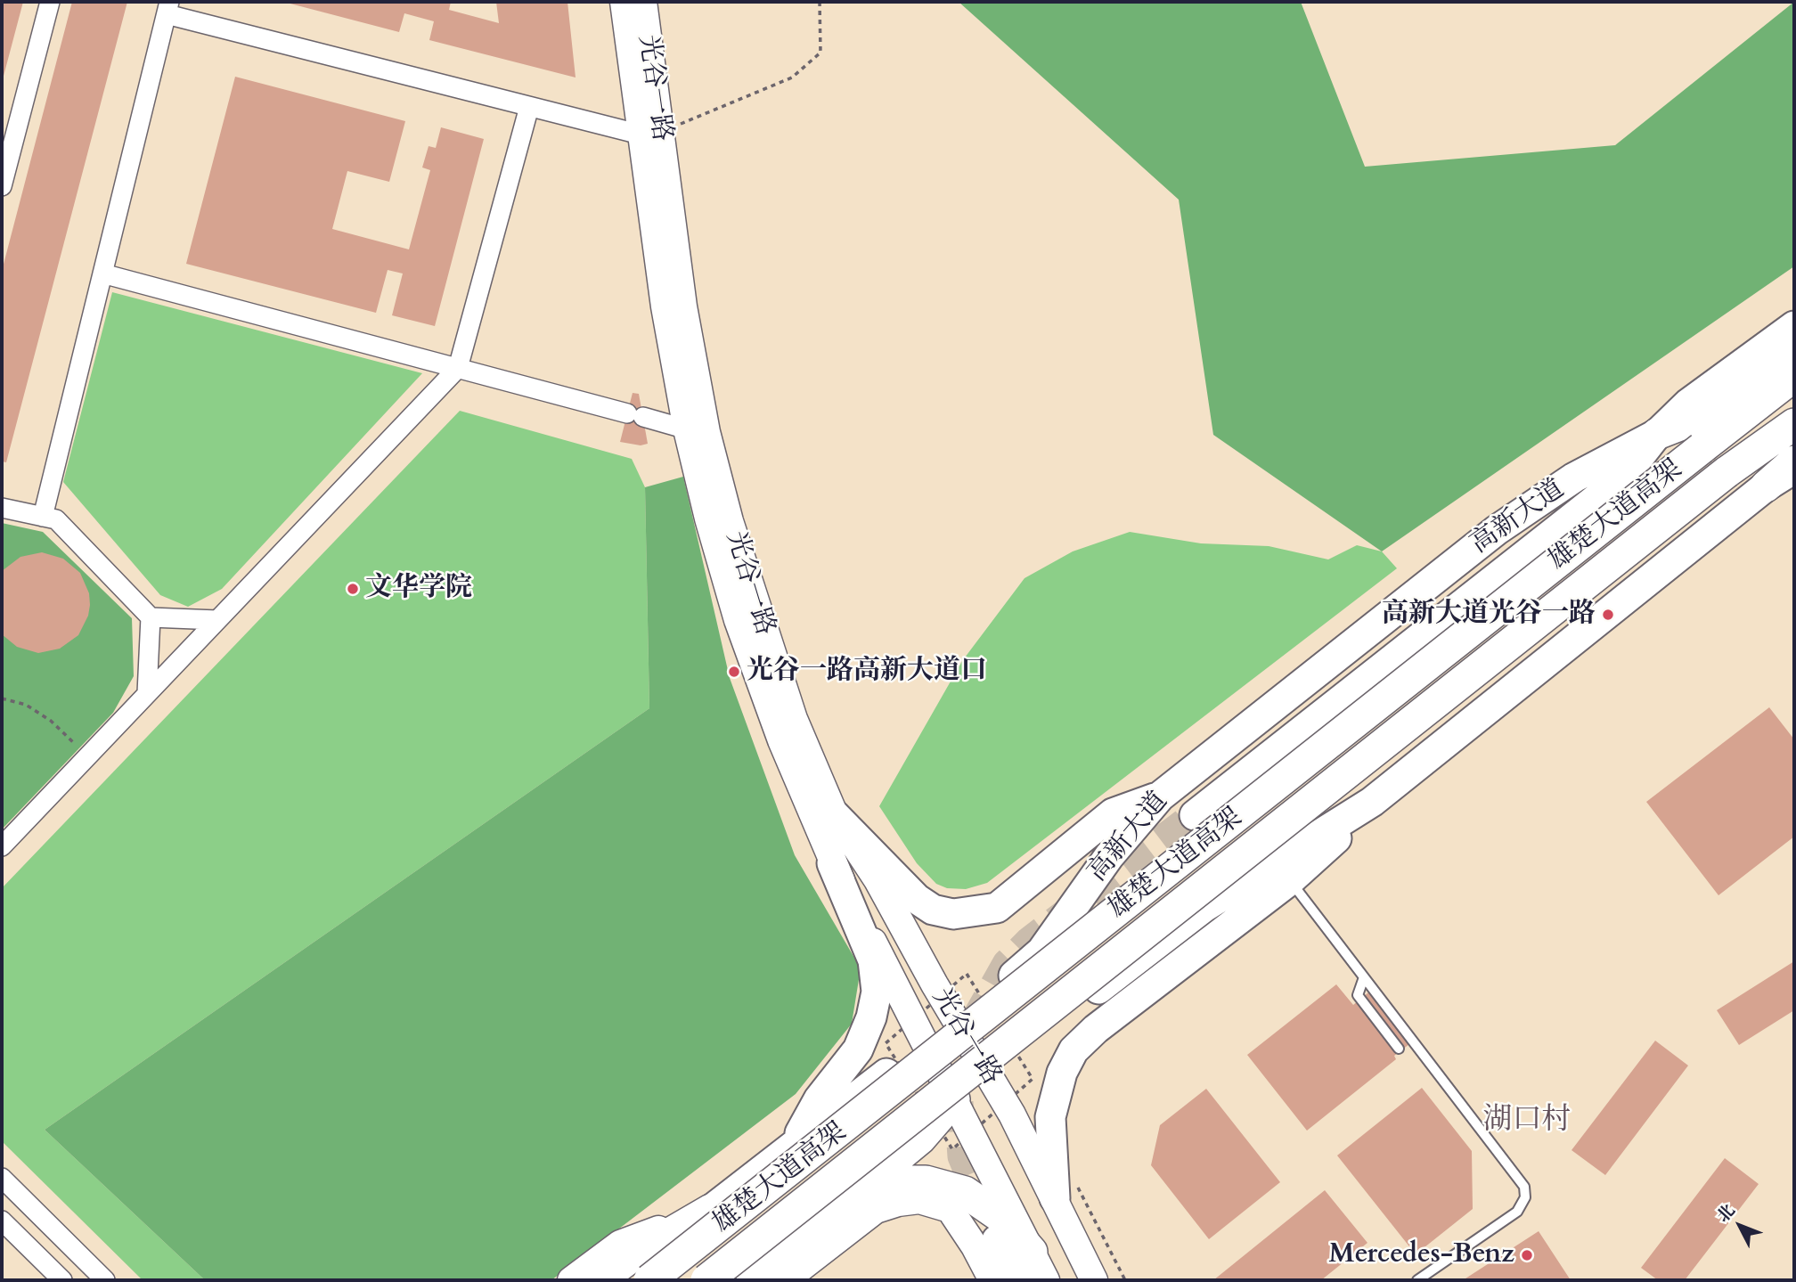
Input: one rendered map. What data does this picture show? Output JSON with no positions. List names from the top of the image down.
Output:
{
  "streets": {
    "highway": ["雄楚大道高架"],
    "main road": ["光谷一路", "高新大道"]
  },
  "crossings": [
    ["光谷一路", "高新大道"],
    ["雄楚大道高架", "高新大道"]
  ],
  "districts": ["湖口村"],
  "places": [
    "文华学院",
    "高新大道光谷一路",
    "光谷一路高新大道口",
    "Mercedes-Benz"
  ],
  "north": "top left"
}
